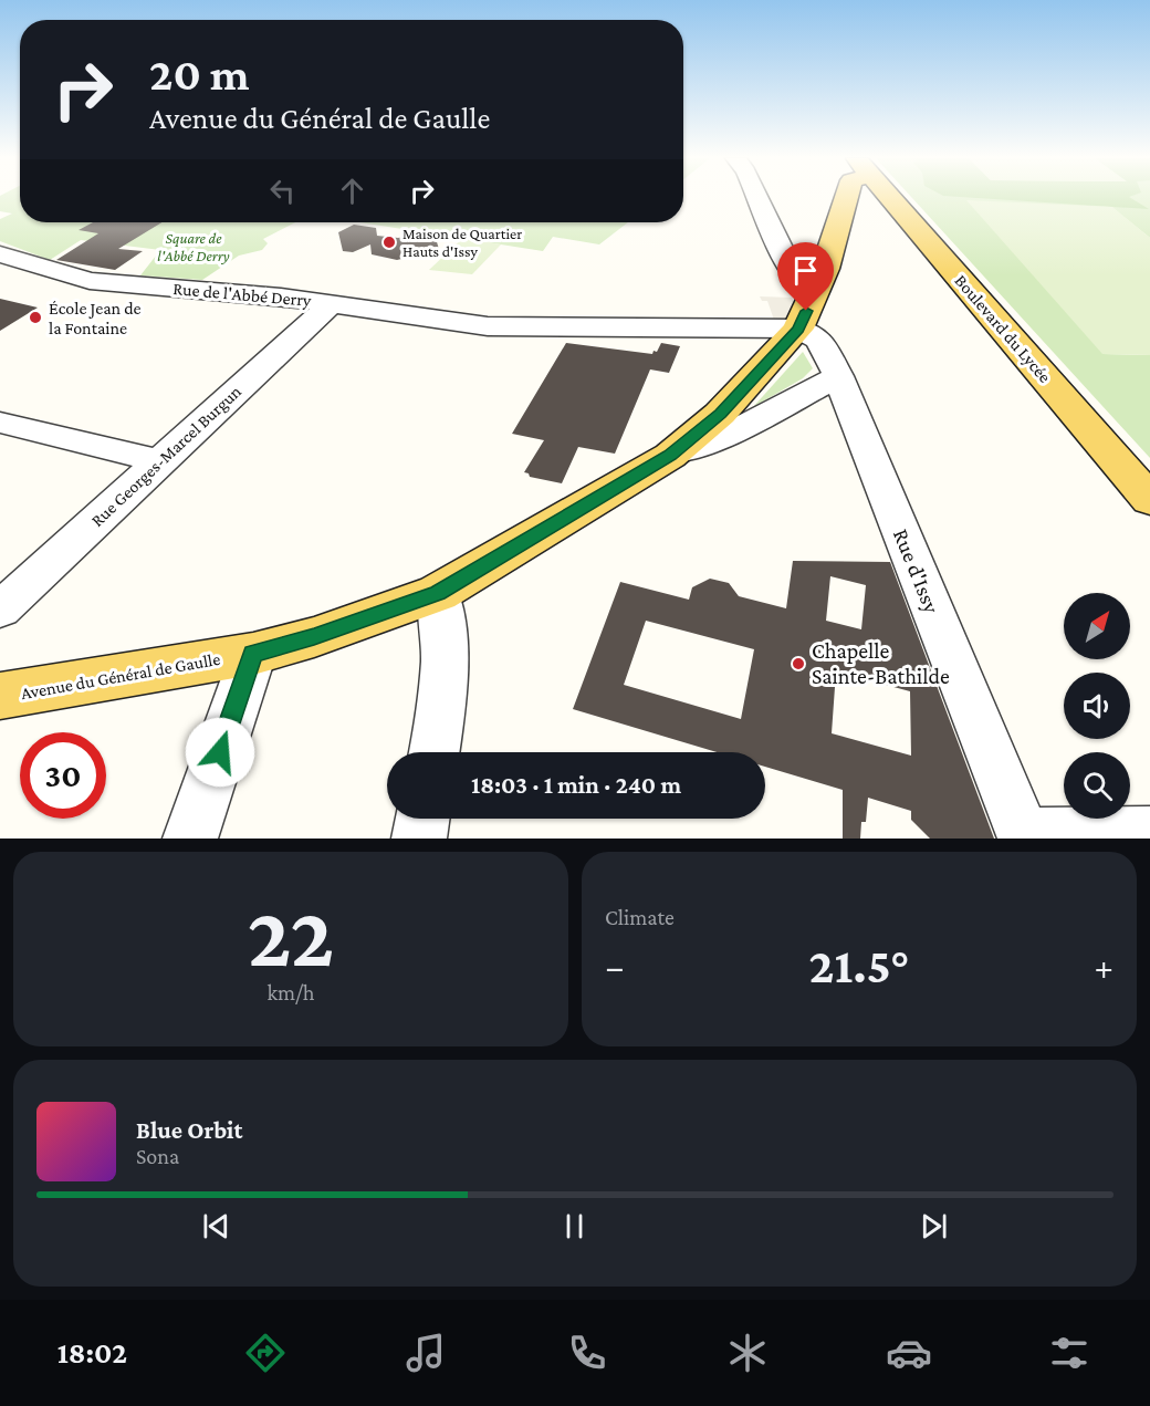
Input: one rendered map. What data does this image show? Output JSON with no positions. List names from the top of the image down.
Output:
{
  "streets": {
    "main road": ["Boulevard du Lycée", "Avenue du Général de Gaulle"],
    "street": ["Rue de l'Abbé Derry", "Rue Georges-Marcel Burgun", "Rue d'Issy"]
  },
  "crossings": [
    ["Rue de l'Abbé Derry", "Rue Georges-Marcel Burgun"],
    ["Rue de l'Abbé Derry", "Rue d'Issy"],
    ["Rue de l'Abbé Derry", "Avenue du Général de Gaulle"],
    ["Rue d'Issy", "Avenue du Général de Gaulle"]
  ],
  "parks": ["Square de l'Abbé Derry"],
  "places": ["Maison de Quartier Hauts d'Issy", "École Jean de la Fontaine", "Chapelle Sainte-Bathilde"],
  "north": "top right",
  "page": {
    "turn": ["20 m", "Avenue du Général de Gaulle"],
    "limit": "30",
    "trip": "18:03 · 1 min · 240 m",
    "tile": [
      ["22", "km/h"],
      "Climate"
    ],
    "heat": ["−", "21.5°", "+"],
    "song": ["Blue Orbit", "Sona"],
    "tabs": "18:02"
  }
}
